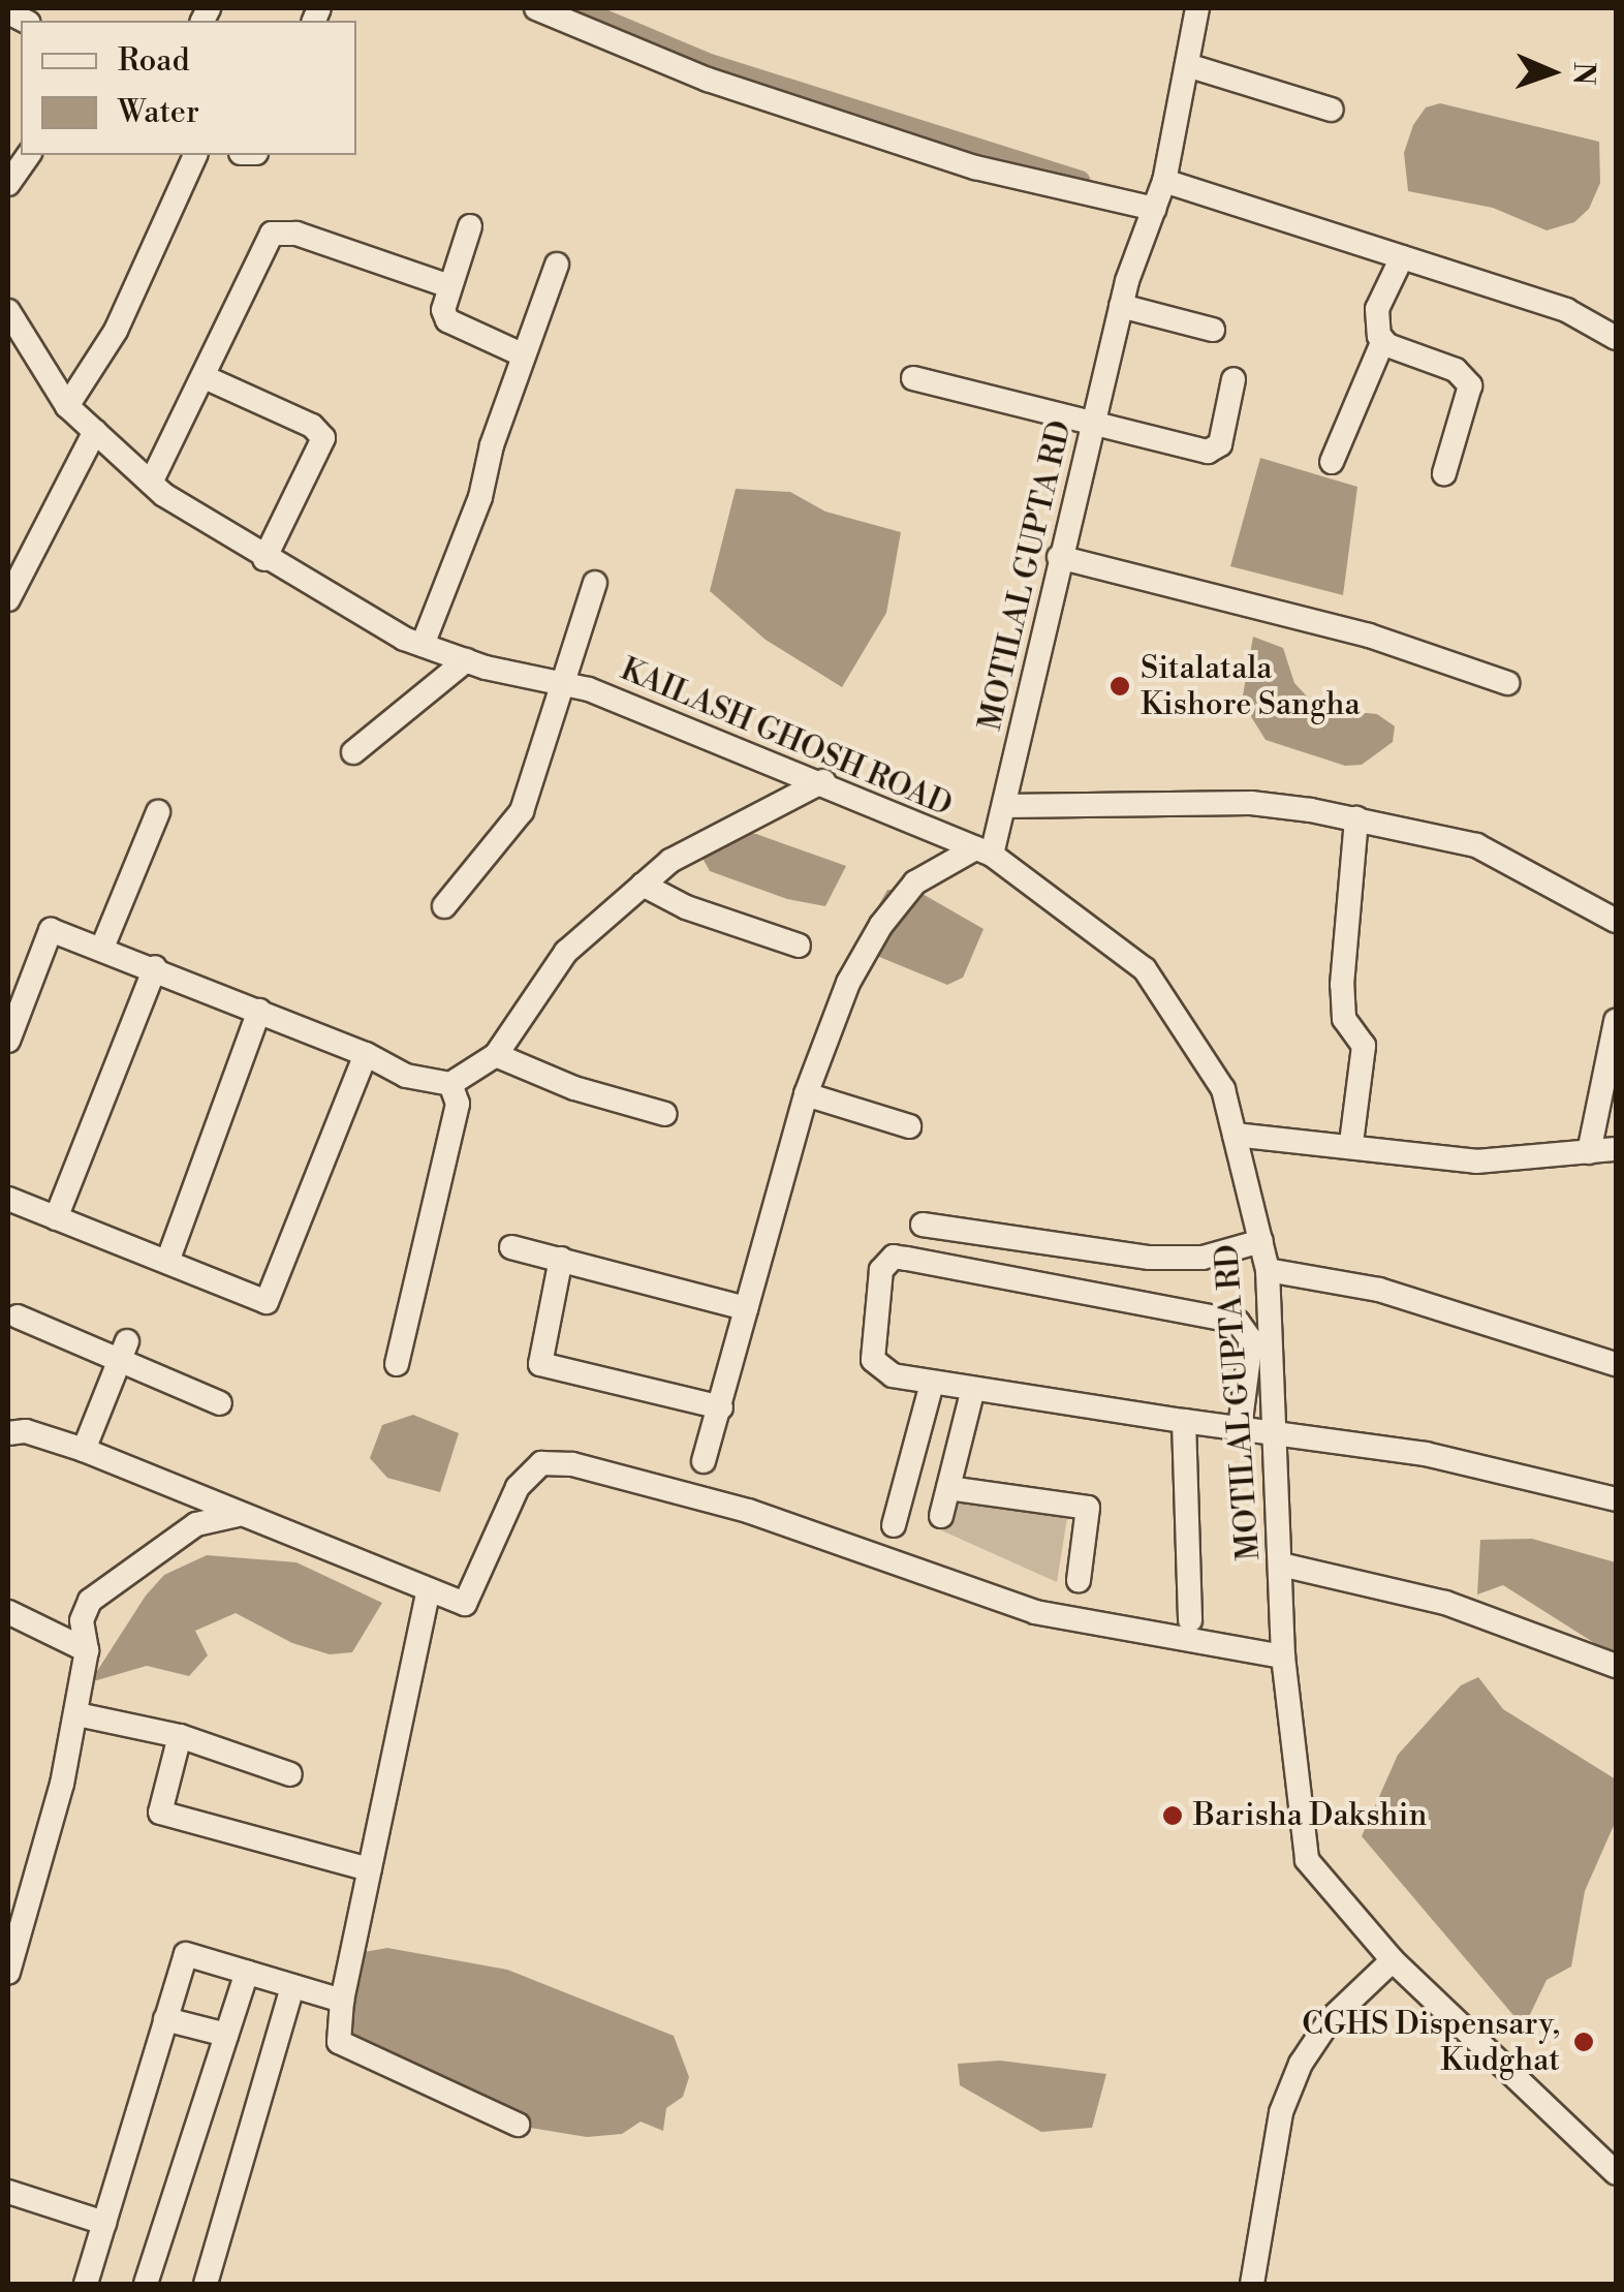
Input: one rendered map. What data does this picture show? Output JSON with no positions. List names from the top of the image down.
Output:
{
  "streets": {
    "street": ["MOTILAL GUPTA RD", "KAILASH GHOSH ROAD"]
  },
  "crossings": [
    ["MOTILAL GUPTA RD", "KAILASH GHOSH ROAD"]
  ],
  "places": ["Sitalatala Kishore Sangha", "Barisha Dakshin", "CGHS Dispensary, Kudghat"],
  "legend": ["Road", "Water"],
  "north": "right"
}
